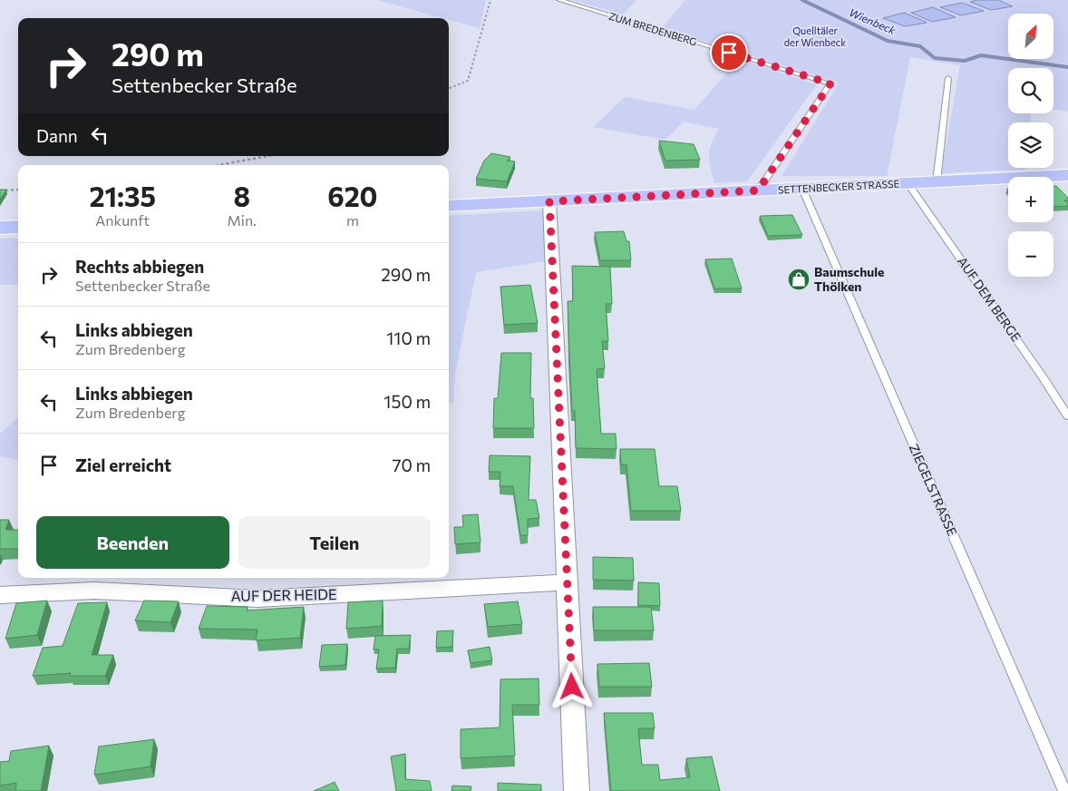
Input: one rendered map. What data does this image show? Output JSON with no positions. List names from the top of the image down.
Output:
{
  "streets": {
    "main road": ["SETTENBECKER STRASSE"],
    "street": ["AUF DER HEIDE"],
    "lane": ["ZUM BREDENBERG", "AUF DEM BERGE", "ZIEGELSTRASSE"]
  },
  "crossings": [
    ["ZUM BREDENBERG", "SETTENBECKER STRASSE"],
    ["SETTENBECKER STRASSE", "AUF DEM BERGE"],
    ["SETTENBECKER STRASSE", "ZIEGELSTRASSE"]
  ],
  "water": ["Wienbeck"],
  "parks": ["Quelltäler der Wienbeck"],
  "places": {
    "shop": ["Baumschule Thölken"]
  },
  "north": "top right",
  "page": {
    "map_buttons": ["+", "−"],
    "turn": ["290 m", "Settenbecker Straße"],
    "then": "Dann",
    "eta": [
      "21:35",
      "Ankunft",
      "8",
      "Min.",
      "620",
      "m"
    ],
    "list": [
      {
        "name": "Rechts abbiegen",
        "note": "Settenbecker Straße",
        "value": "290 m"
      },
      {
        "name": "Links abbiegen",
        "note": "Zum Bredenberg",
        "value": "110 m"
      },
      {
        "name": "Links abbiegen",
        "note": "Zum Bredenberg",
        "value": "150 m"
      },
      {
        "name": "Ziel erreicht",
        "value": "70 m"
      }
    ],
    "buttons": ["Beenden", "Teilen"]
  }
}
